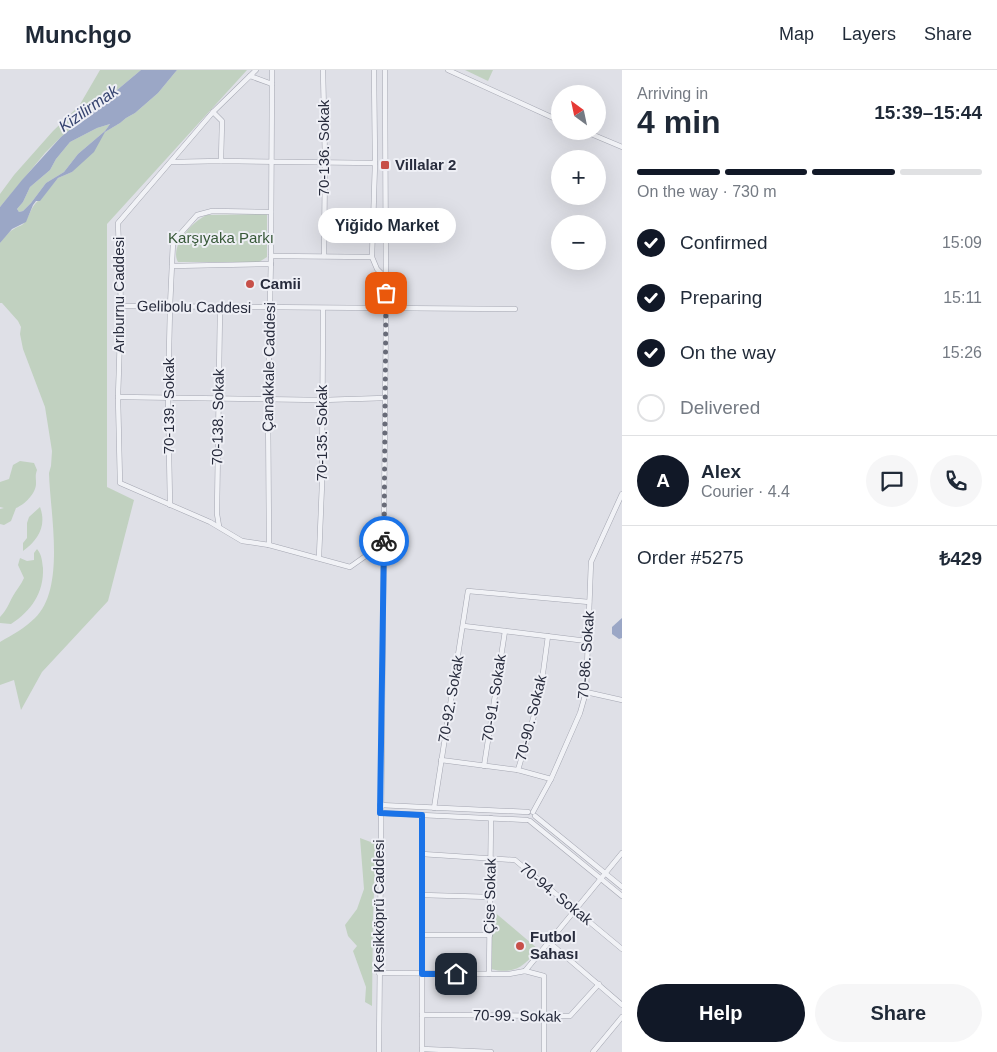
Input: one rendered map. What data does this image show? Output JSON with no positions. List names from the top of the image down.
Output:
{
  "streets": {
    "street": [
      "70-136. Sokak",
      "Arıburnu Caddesi",
      "Gelibolu Caddesi",
      "Çanakkale Caddesi",
      "70-139. Sokak",
      "70-138. Sokak",
      "70-135. Sokak",
      "70-86. Sokak",
      "70-91. Sokak",
      "70-92. Sokak",
      "70-90. Sokak",
      "70-94. Sokak",
      "Çise Sokak",
      "Kesikköprü Caddesi",
      "70-99. Sokak"
    ]
  },
  "crossings": [
    ["Arıburnu Caddesi", "Gelibolu Caddesi"],
    ["Arıburnu Caddesi", "70-139. Sokak"],
    ["Gelibolu Caddesi", "Çanakkale Caddesi"],
    ["Gelibolu Caddesi", "70-139. Sokak"],
    ["Gelibolu Caddesi", "70-138. Sokak"],
    ["Gelibolu Caddesi", "70-135. Sokak"],
    ["Gelibolu Caddesi", "Kesikköprü Caddesi"],
    ["Çanakkale Caddesi", "70-139. Sokak"],
    ["70-86. Sokak", "70-92. Sokak"],
    ["70-94. Sokak", "Çise Sokak"]
  ],
  "water": ["Kizilirmak"],
  "parks": ["Karşıyaka Parkı"],
  "places": {
    "transit": ["Villalar 2"],
    "other": ["Camii", "Yiğido Market", "Futbol Sahası"]
  },
  "north": "top left",
  "page": {
    "header": "Munchgo",
    "nav": ["Map", "Layers", "Share"],
    "heading": ["4 min", "Arriving in", "15:39–15:44"],
    "panel": [
      "Alex",
      "Courier · 4.4",
      "Order #5275",
      "₺429"
    ],
    "map_buttons": ["+", "−"],
    "bar": "On the way · 730 m",
    "bubble": "Yiğido Market",
    "list": [
      ["Confirmed", "15:09"],
      ["Preparing", "15:11"],
      ["On the way", "15:26"],
      "Delivered"
    ],
    "round": "A",
    "buttons": ["Help", "Share"]
  }
}
